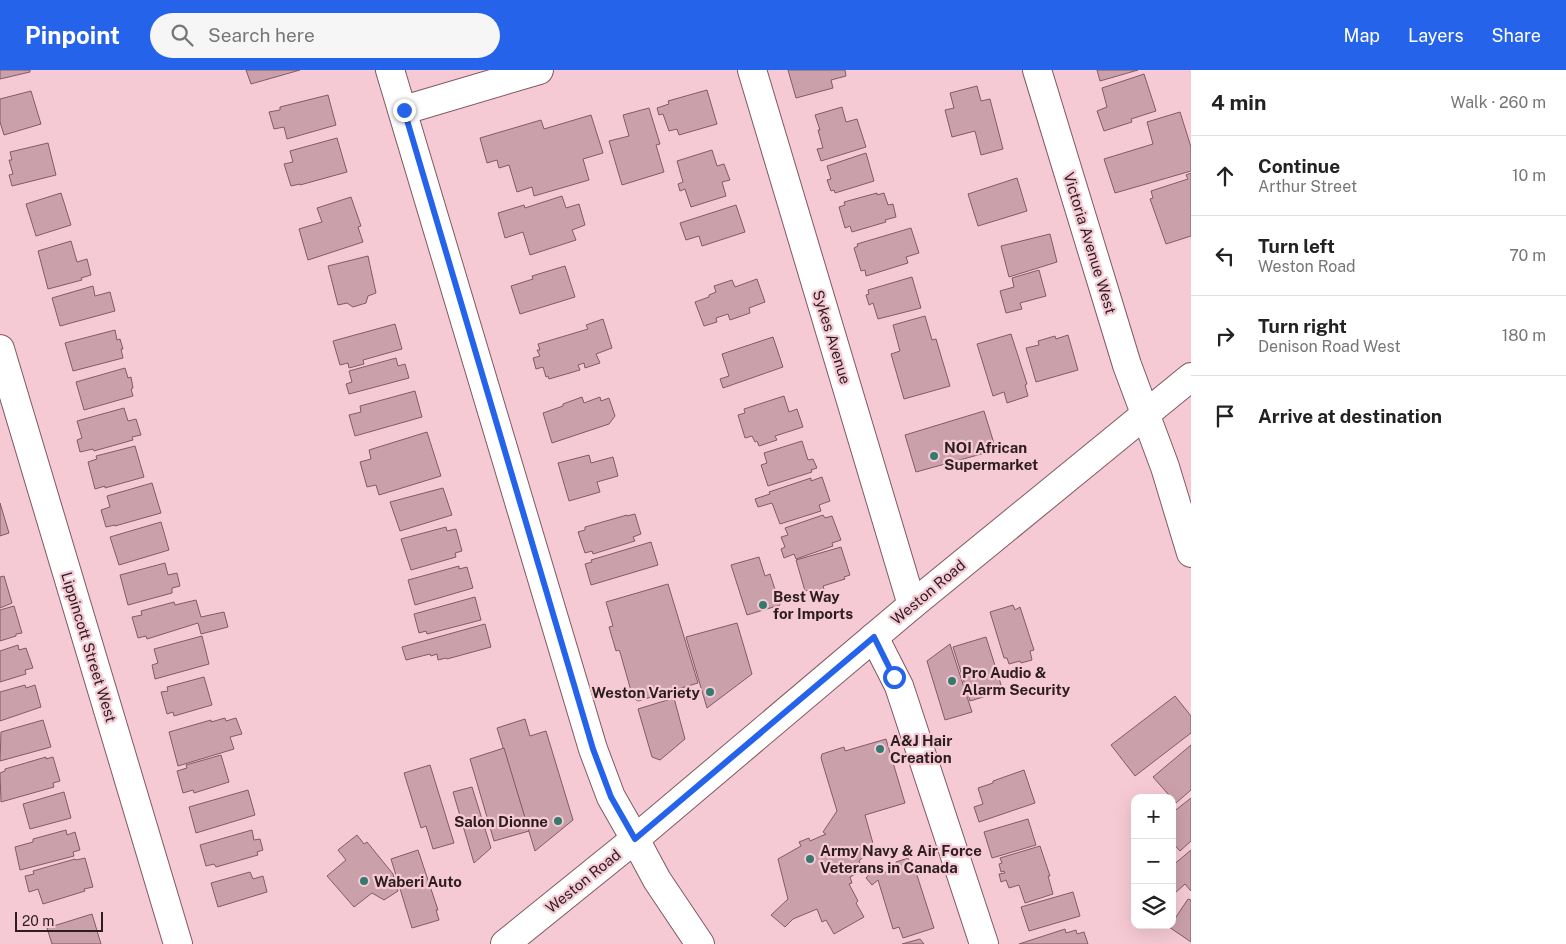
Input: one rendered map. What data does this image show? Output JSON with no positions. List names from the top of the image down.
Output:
{
  "streets": {
    "street": [
      "Victoria Avenue West",
      "Sykes Avenue",
      "Weston Road",
      "Lippincott Street West"
    ]
  },
  "crossings": [
    ["Victoria Avenue West", "Weston Road"],
    ["Sykes Avenue", "Weston Road"]
  ],
  "places": [
    "NOI African Supermarket",
    "Best Way for Imports",
    "Pro Audio & Alarm Security",
    "Weston Variety",
    "A&J Hair Creation",
    "Salon Dionne",
    "Army Navy & Air Force Veterans in Canada",
    "Waberi Auto"
  ],
  "scale_bar": "20 m",
  "page": {
    "header": "Pinpoint",
    "search": "Search here",
    "nav": ["Map", "Layers", "Share"],
    "heading": ["4 min", "Walk · 260 m"],
    "list": [
      ["Continue", "Arthur Street", "10 m"],
      ["Turn left", "Weston Road", "70 m"],
      ["Turn right", "Denison Road West", "180 m"],
      "Arrive at destination"
    ],
    "map_buttons": ["+", "−"],
    "scale": "20 m"
  }
}
